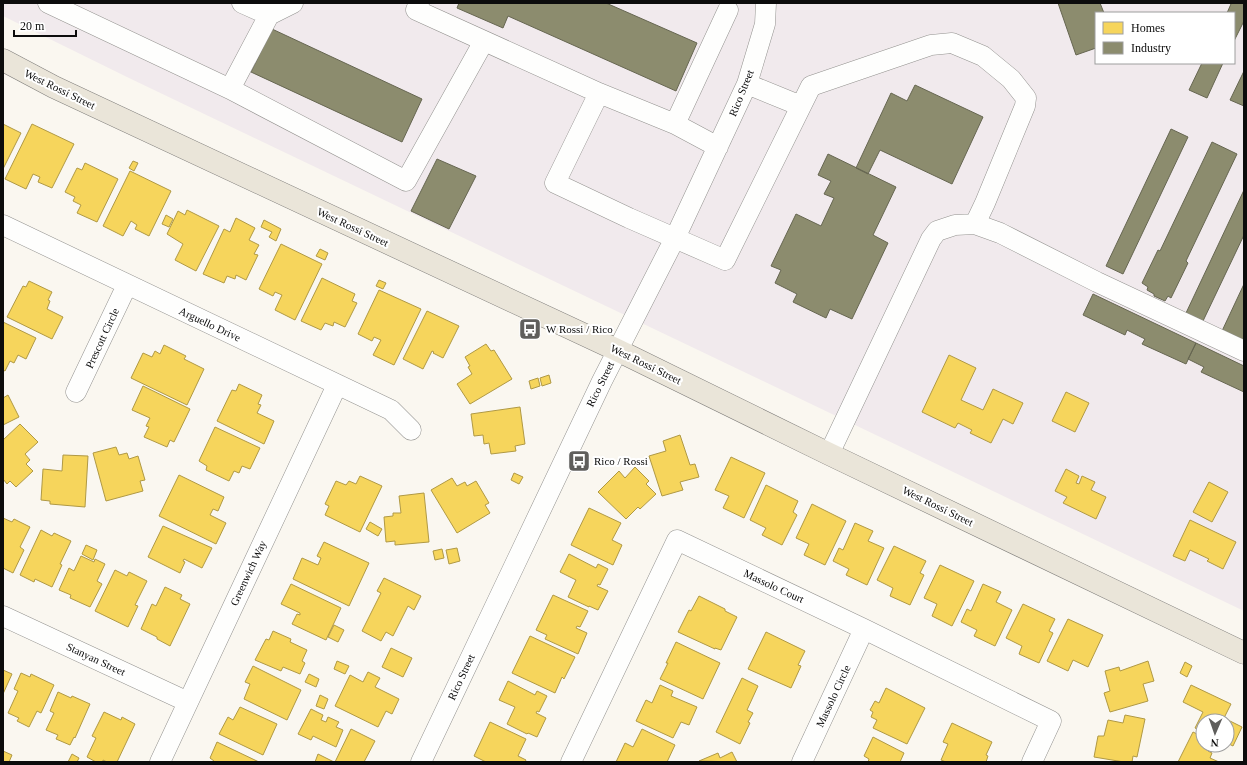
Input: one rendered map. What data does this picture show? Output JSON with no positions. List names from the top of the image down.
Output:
{
  "streets": {
    "main road": ["West Rossi Street"],
    "street": [
      "Rico Street",
      "Arguello Drive",
      "Prescott Circle",
      "Greenwich Way",
      "Massolo Court",
      "Stanyan Street",
      "Massolo Circle"
    ]
  },
  "crossings": [
    ["West Rossi Street", "Rico Street"],
    ["Arguello Drive", "Prescott Circle"],
    ["Arguello Drive", "Greenwich Way"],
    ["Greenwich Way", "Stanyan Street"],
    ["Massolo Court", "Massolo Circle"]
  ],
  "places": {
    "bus stop": ["W Rossi / Rico", "Rico / Rossi"]
  },
  "legend": ["Homes", "Industry"],
  "scale_bar": "20 m",
  "north": "bottom"
}
